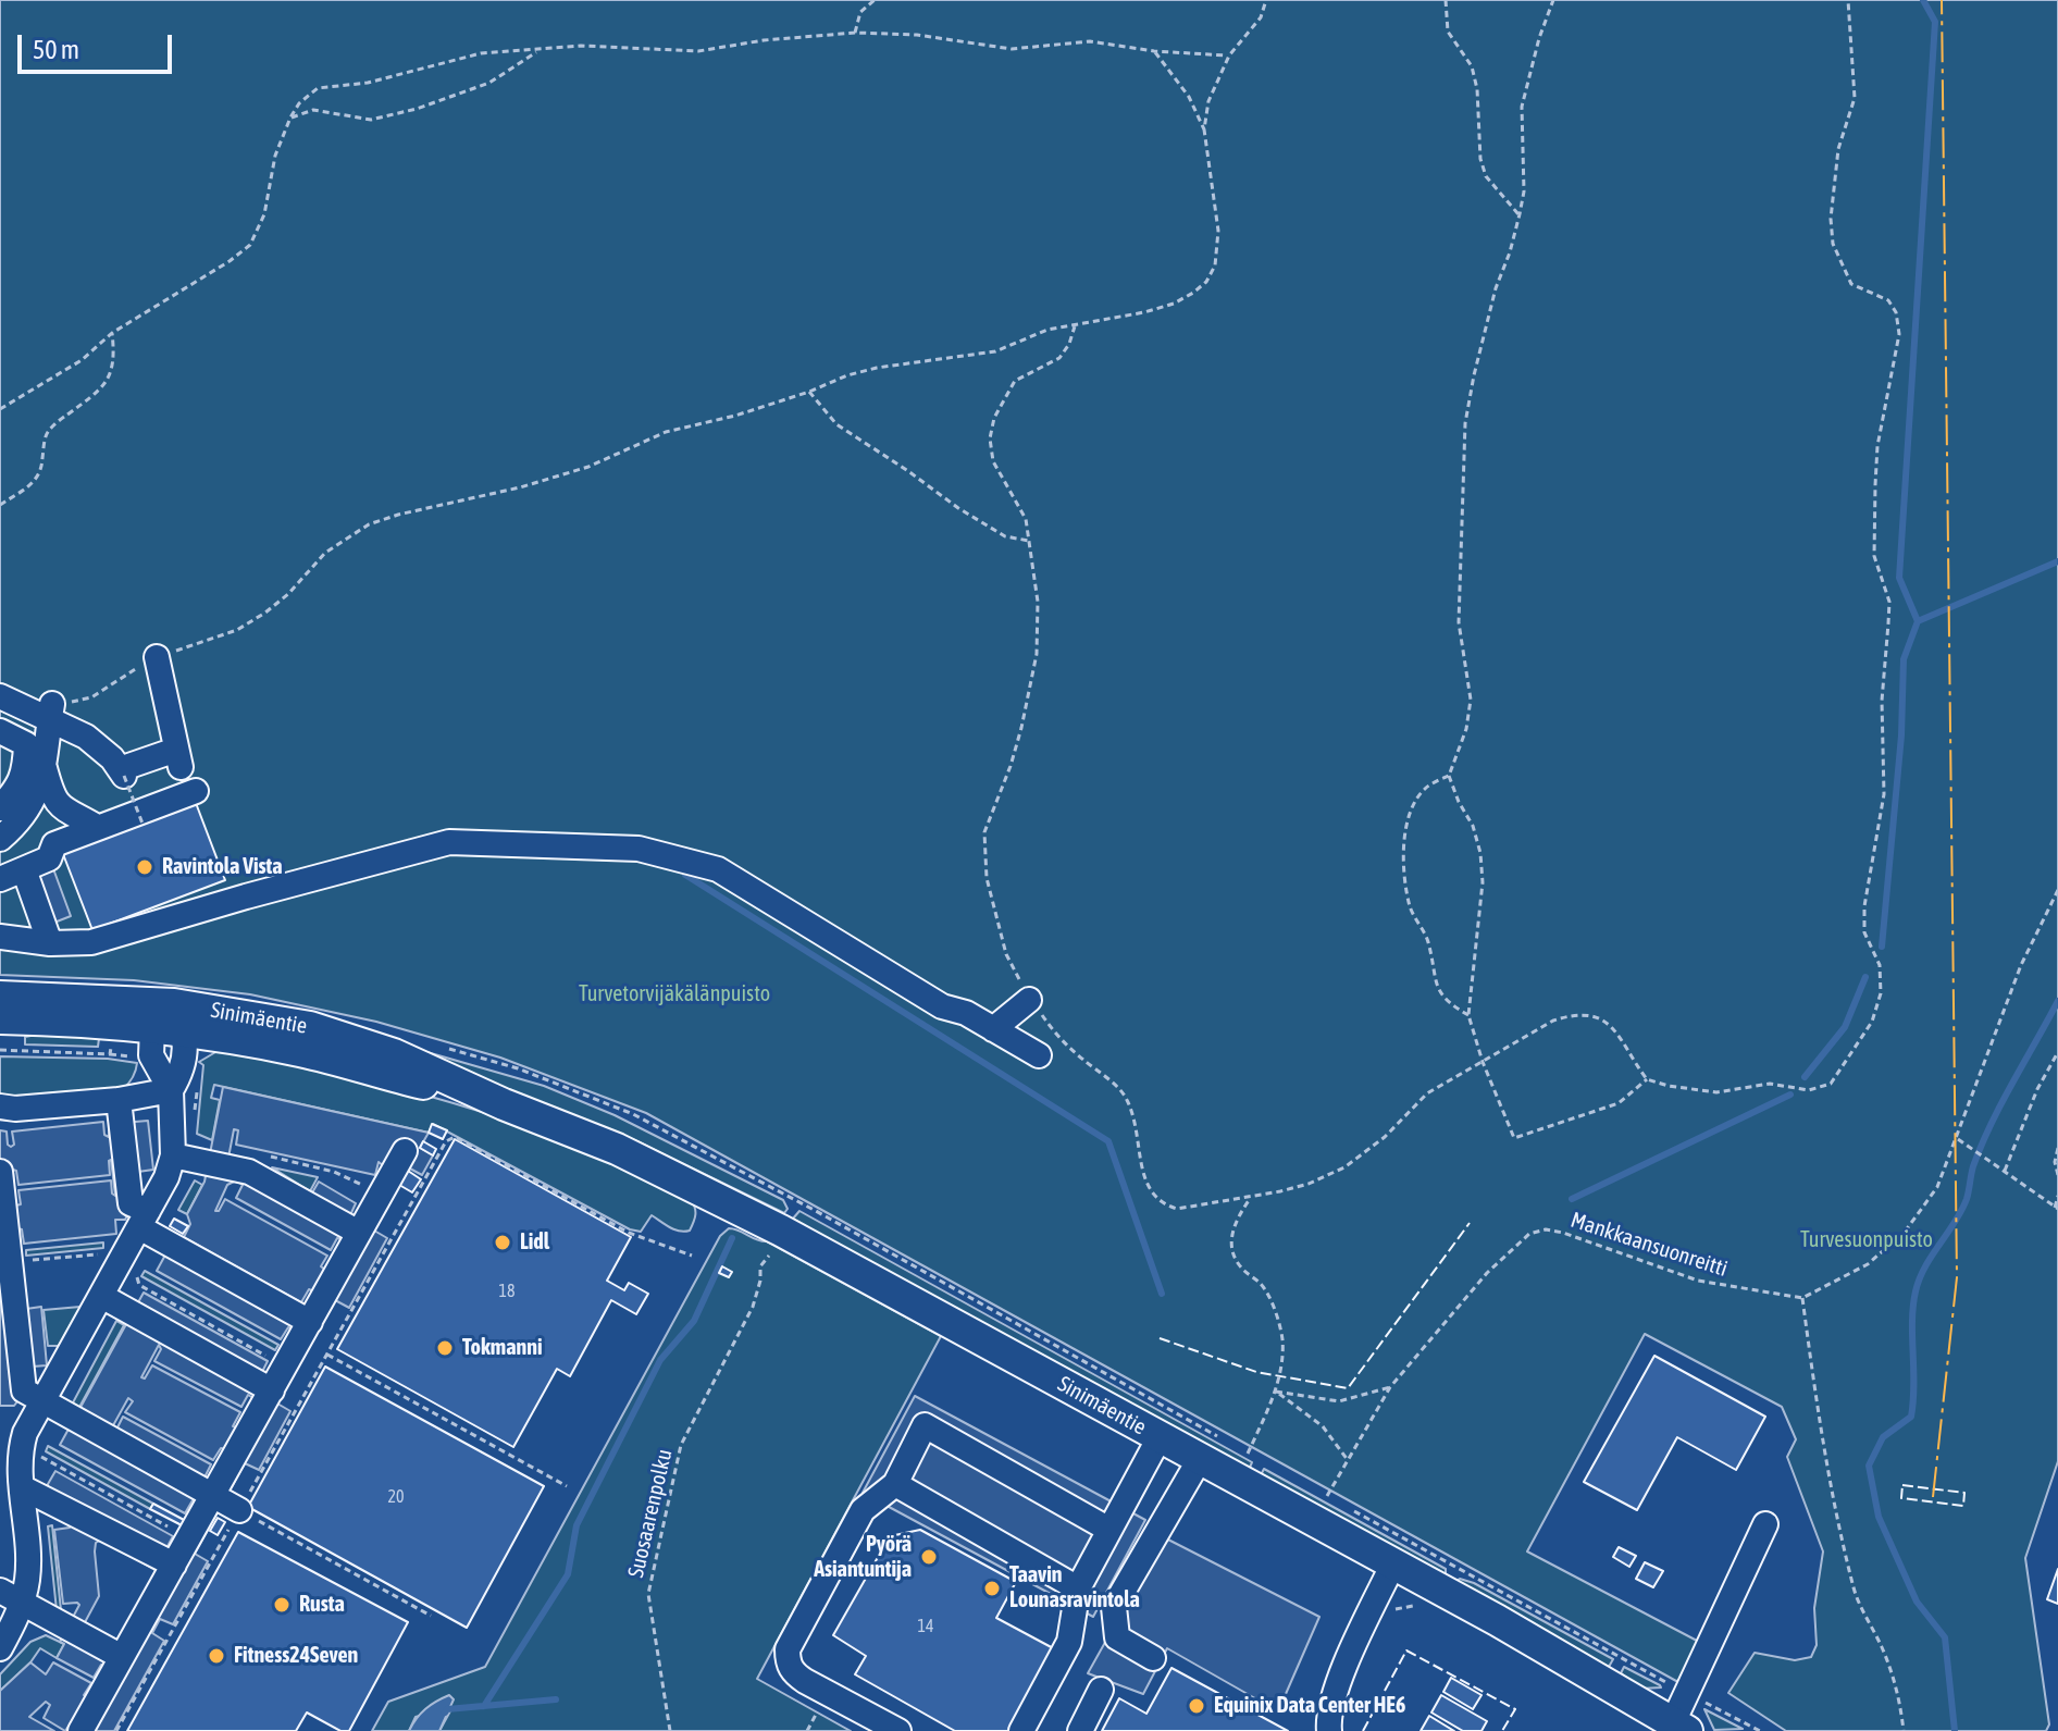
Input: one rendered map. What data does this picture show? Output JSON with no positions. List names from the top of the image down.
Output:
{
  "streets": {
    "main road": ["Sinimäentie"],
    "path": ["Mankkaansuonreitti", "Suosaarenpolku"]
  },
  "parks": ["Turvetorvijäkälänpuisto", "Turvesuonpuisto"],
  "places": [
    "Ravintola Vista",
    "Lidl",
    "Tokmanni",
    "Pyörä Asiantuntija",
    "Taavin Lounasravintola",
    "Rusta",
    "Fitness24Seven",
    "Equinix Data Center HE6"
  ],
  "house_numbers": ["18", "20", "14"],
  "scale_bar": "50 m"
}
